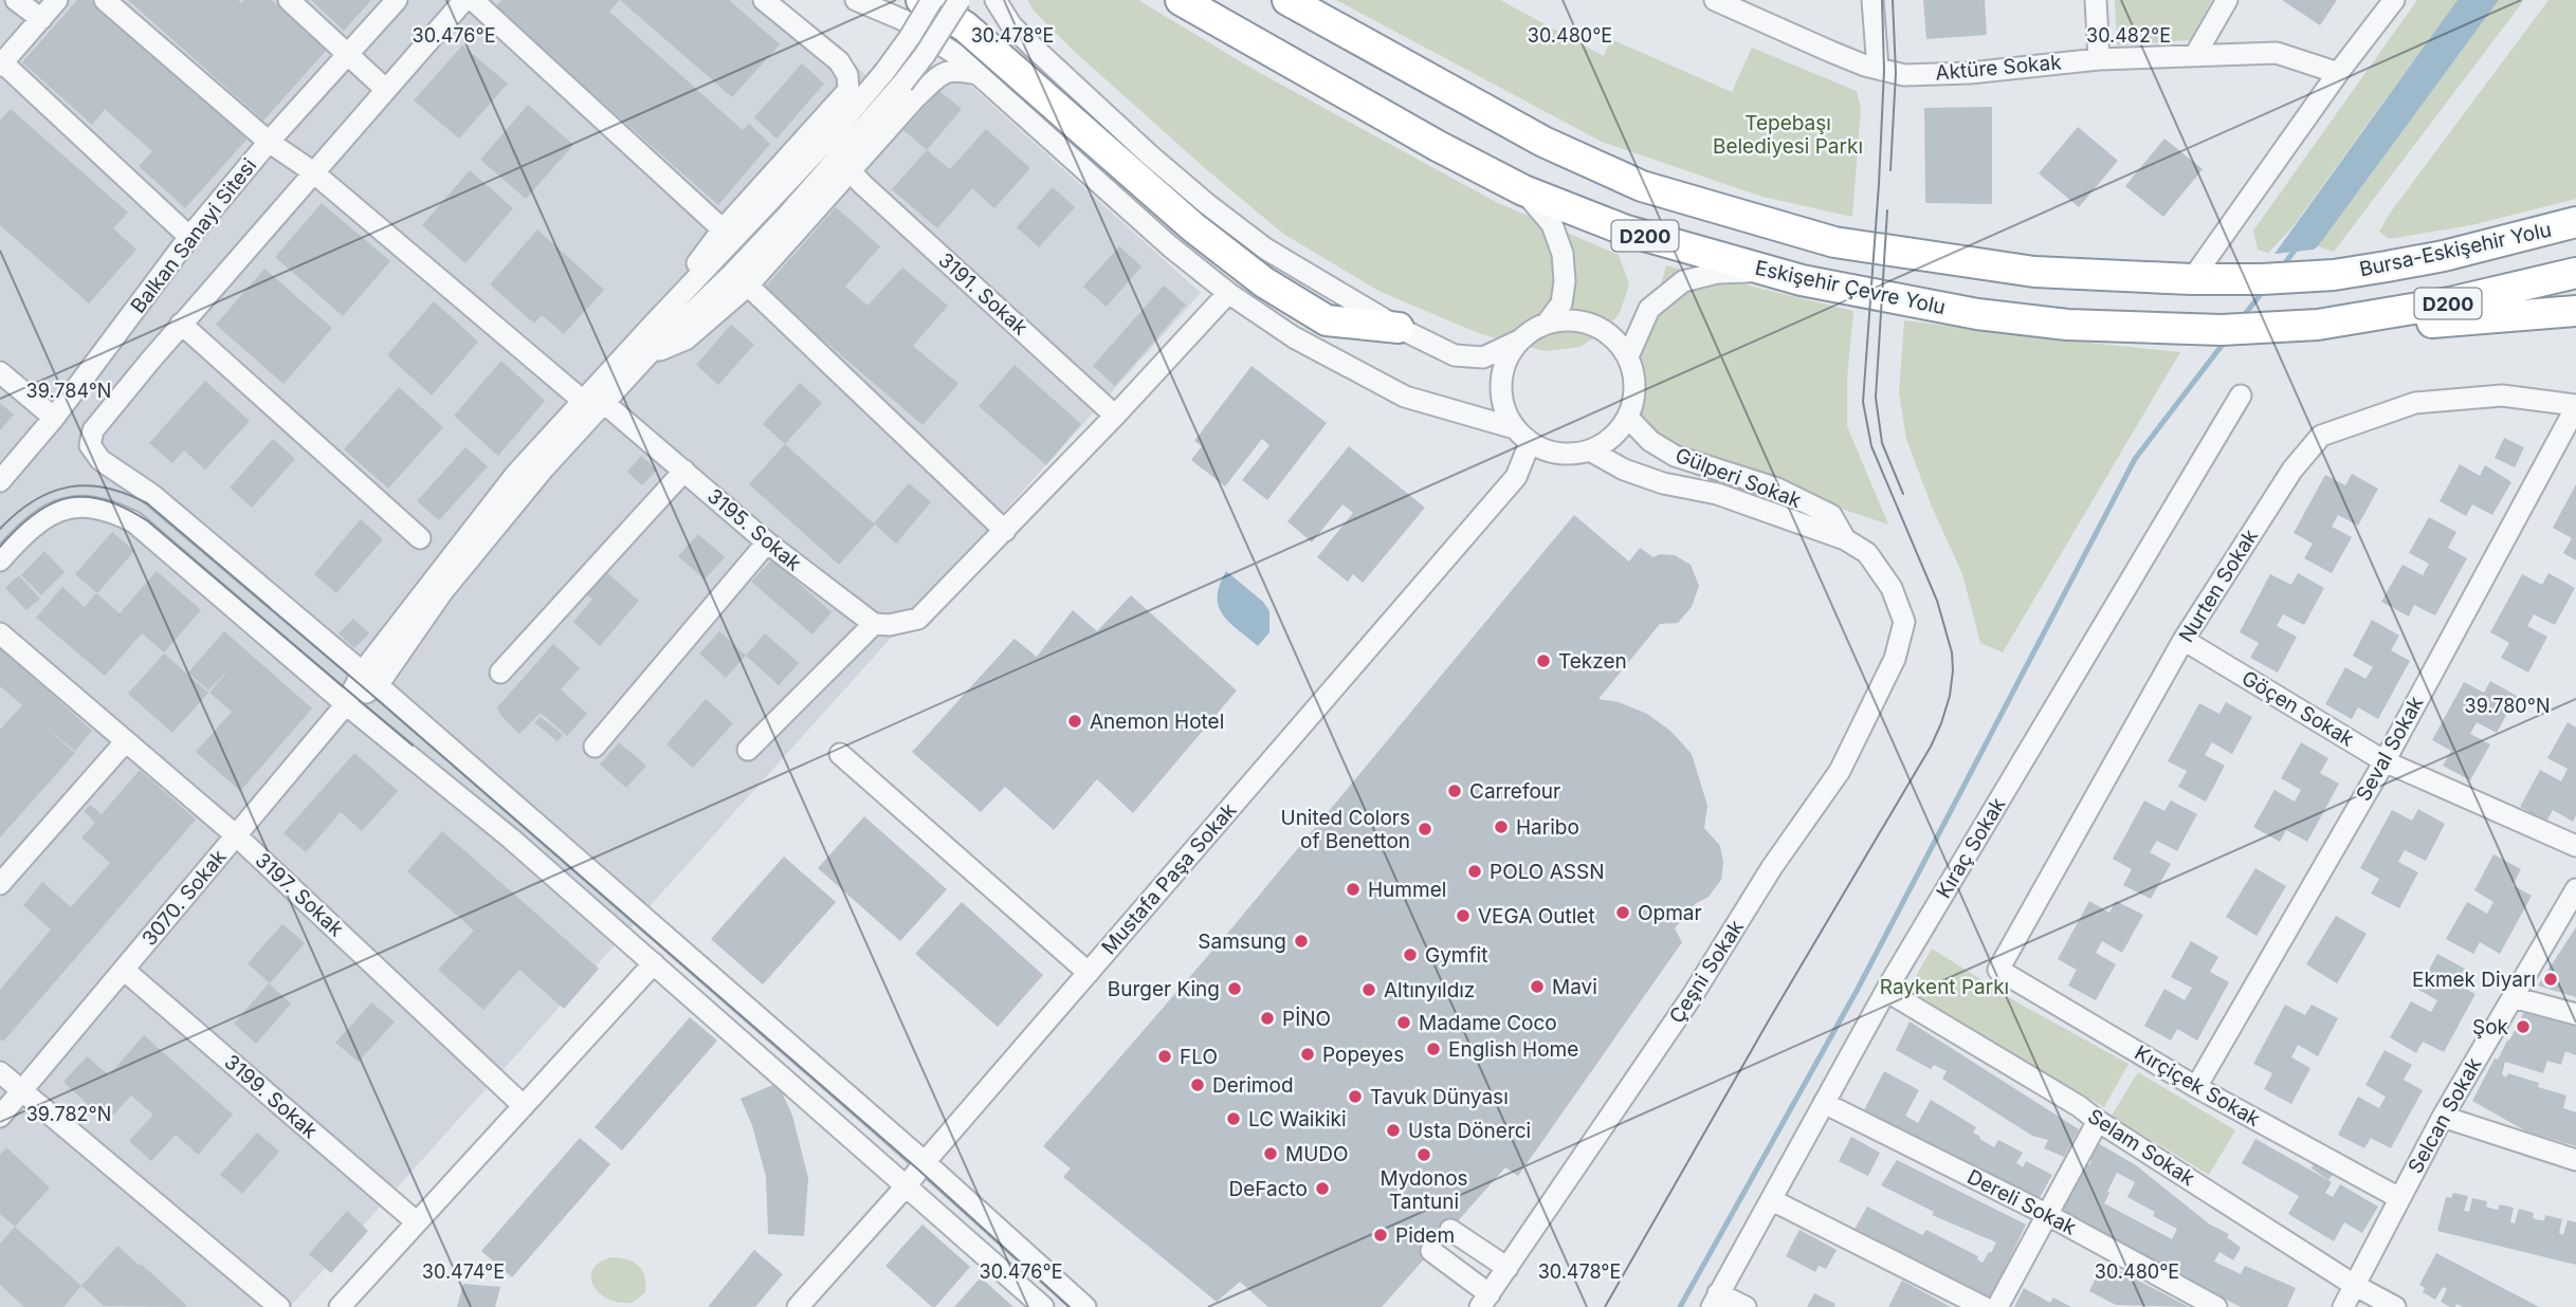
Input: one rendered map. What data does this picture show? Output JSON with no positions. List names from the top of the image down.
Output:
{
  "streets": {
    "highway": ["D200", "Bursa-Eskişehir Yolu", "Eskişehir Çevre Yolu"],
    "street": [
      "Aktüre Sokak",
      "Balkan Sanayi Sitesi",
      "3191. Sokak",
      "Gülperi Sokak",
      "3195. Sokak",
      "Nurten Sokak",
      "Göçen Sokak",
      "Seval Sokak",
      "Kıraç Sokak",
      "Mustafa Paşa Sokak",
      "3197. Sokak",
      "3070. Sokak",
      "Çeşni Sokak",
      "Kırçiçek Sokak",
      "3199. Sokak",
      "Selcan Sokak",
      "Selam Sokak",
      "Dereli Sokak"
    ]
  },
  "crossings": [
    ["Balkan Sanayi Sitesi", "3195. Sokak"],
    ["Bursa-Eskişehir Yolu", "Eskişehir Çevre Yolu"],
    ["Gülperi Sokak", "Mustafa Paşa Sokak"],
    ["Gülperi Sokak", "Çeşni Sokak"],
    ["3195. Sokak", "3070. Sokak"],
    ["Nurten Sokak", "Göçen Sokak"],
    ["Nurten Sokak", "Seval Sokak"],
    ["Nurten Sokak", "Kırçiçek Sokak"],
    ["Göçen Sokak", "Seval Sokak"],
    ["Seval Sokak", "Kırçiçek Sokak"],
    ["Kıraç Sokak", "Selam Sokak"],
    ["Kıraç Sokak", "Dereli Sokak"],
    ["3197. Sokak", "3070. Sokak"],
    ["3070. Sokak", "3199. Sokak"],
    ["Kırçiçek Sokak", "Selcan Sokak"],
    ["Selcan Sokak", "Selam Sokak"]
  ],
  "parks": ["Tepebaşı Belediyesi Parkı", "Raykent Parkı"],
  "places": [
    "Tekzen",
    "Anemon Hotel",
    "Carrefour",
    "Haribo",
    "United Colors of Benetton",
    "POLO ASSN",
    "Hummel",
    "Opmar",
    "VEGA Outlet",
    "Samsung",
    "Gymfit",
    "Ekmek Diyarı",
    "Mavi",
    "Burger King",
    "Altınyıldız",
    "PİNO",
    "Madame Coco",
    "Şok",
    "English Home",
    "Popeyes",
    "FLO",
    "Derimod",
    "Tavuk Dünyası",
    "LC Waikiki",
    "Usta Dönerci",
    "MUDO",
    "Mydonos Tantuni",
    "DeFacto",
    "Pidem"
  ],
  "coordinates": [
    "30.476°E",
    "30.478°E",
    "30.480°E",
    "30.482°E",
    "39.784°N",
    "39.780°N",
    "39.782°N",
    "30.474°E"
  ]
}
